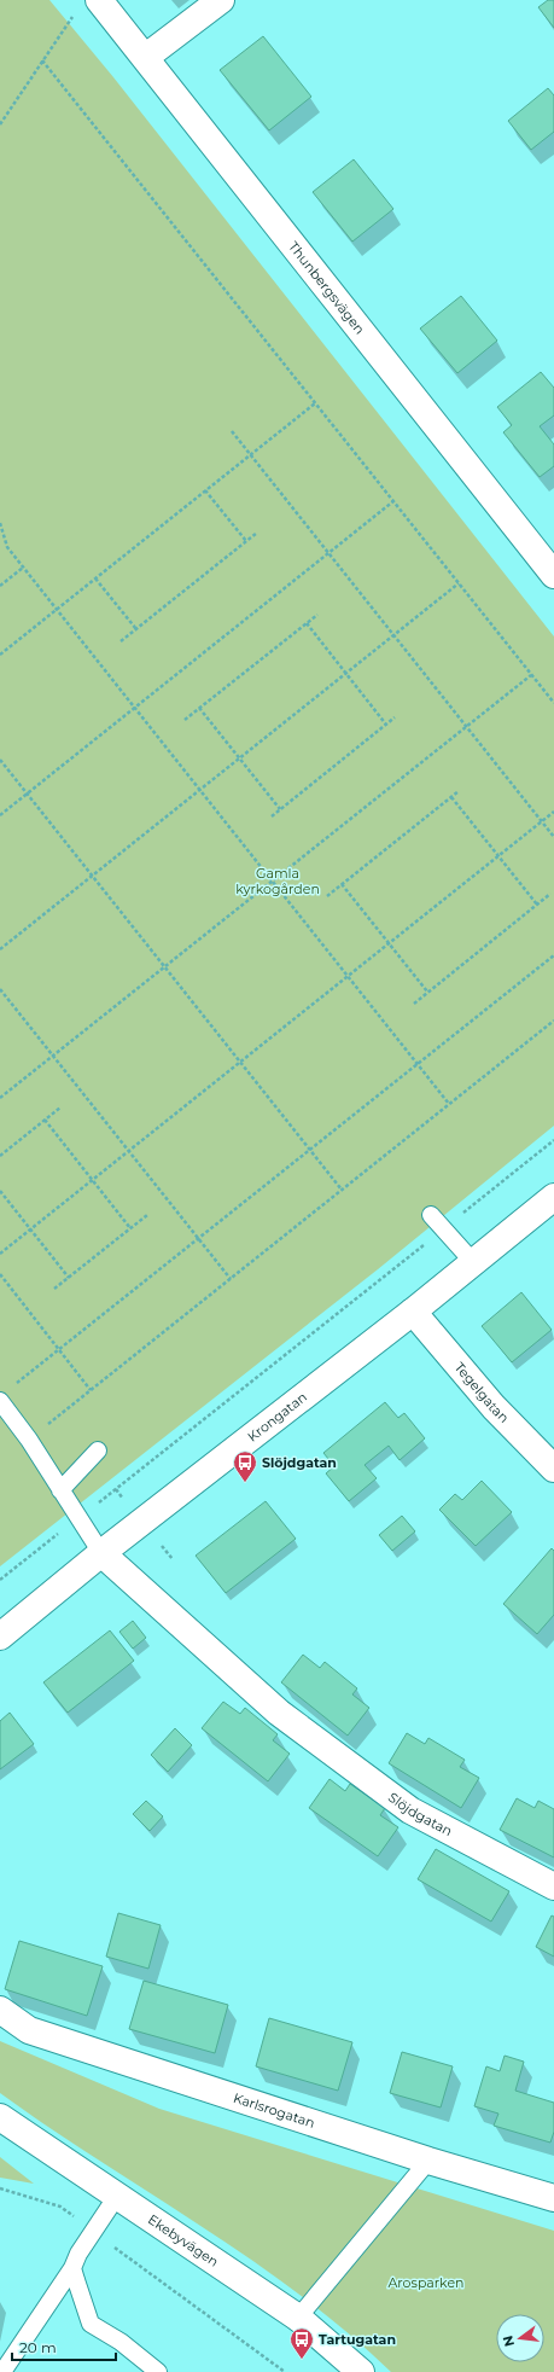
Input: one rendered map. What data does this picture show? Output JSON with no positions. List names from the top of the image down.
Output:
{
  "streets": {
    "street": [
      "Thunbergsvägen",
      "Tegelgatan",
      "Krongatan",
      "Slöjdgatan",
      "Karlsrogatan",
      "Ekebyvägen"
    ]
  },
  "crossings": [
    ["Tegelgatan", "Krongatan"],
    ["Krongatan", "Slöjdgatan"]
  ],
  "parks": ["Gamla kyrkogården", "Arosparken"],
  "places": {
    "bus stop": ["Slöjdgatan", "Tartugatan"]
  },
  "scale_bar": "20 m",
  "north": "left"
}
